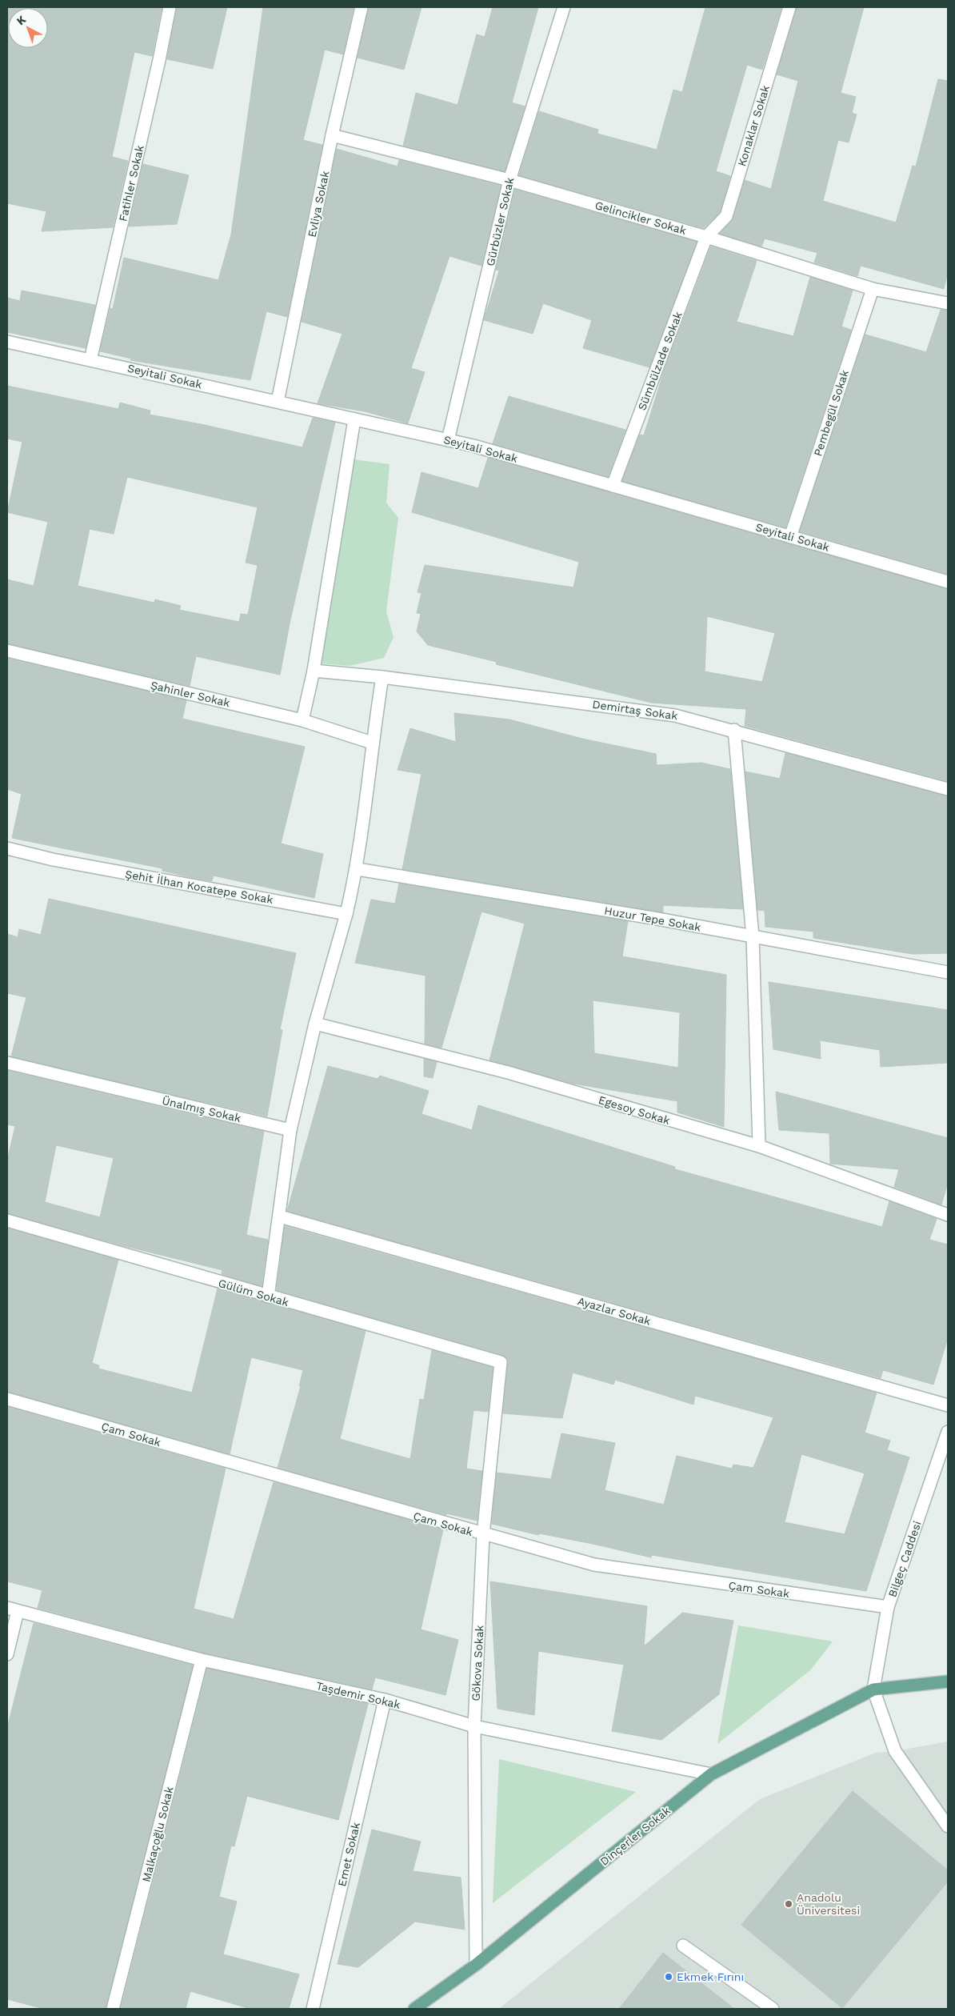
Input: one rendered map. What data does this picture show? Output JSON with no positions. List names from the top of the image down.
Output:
{
  "streets": {
    "main road": ["Dinçerler Sokak"],
    "street": [
      "Konaklar Sokak",
      "Fatihler Sokak",
      "Evliya Sokak",
      "Gelincikler Sokak",
      "Gürbüzler Sokak",
      "Sümbülzade Sokak",
      "Seyitali Sokak",
      "Pembegül Sokak",
      "Şahinler Sokak",
      "Demirtaş Sokak",
      "Şehit İlhan Kocatepe Sokak",
      "Huzur Tepe Sokak",
      "Ünalmış Sokak",
      "Egesoy Sokak",
      "Gülüm Sokak",
      "Ayazlar Sokak",
      "Çam Sokak",
      "Bilgeç Caddesi",
      "Gökova Sokak",
      "Taşdemir Sokak",
      "Malkaçoğlu Sokak",
      "Emet Sokak"
    ]
  },
  "crossings": [
    ["Konaklar Sokak", "Gelincikler Sokak"],
    ["Konaklar Sokak", "Sümbülzade Sokak"],
    ["Fatihler Sokak", "Seyitali Sokak"],
    ["Evliya Sokak", "Gelincikler Sokak"],
    ["Evliya Sokak", "Seyitali Sokak"],
    ["Gelincikler Sokak", "Gürbüzler Sokak"],
    ["Gelincikler Sokak", "Sümbülzade Sokak"],
    ["Gelincikler Sokak", "Pembegül Sokak"],
    ["Gürbüzler Sokak", "Seyitali Sokak"],
    ["Sümbülzade Sokak", "Seyitali Sokak"],
    ["Seyitali Sokak", "Pembegül Sokak"],
    ["Gülüm Sokak", "Gökova Sokak"],
    ["Çam Sokak", "Bilgeç Caddesi"],
    ["Çam Sokak", "Gökova Sokak"],
    ["Bilgeç Caddesi", "Dinçerler Sokak"],
    ["Gökova Sokak", "Taşdemir Sokak"],
    ["Gökova Sokak", "Dinçerler Sokak"],
    ["Taşdemir Sokak", "Malkaçoğlu Sokak"],
    ["Taşdemir Sokak", "Dinçerler Sokak"],
    ["Taşdemir Sokak", "Emet Sokak"]
  ],
  "places": ["Anadolu Üniversitesi", "Ekmek Fırını"],
  "north": "top left"
}
